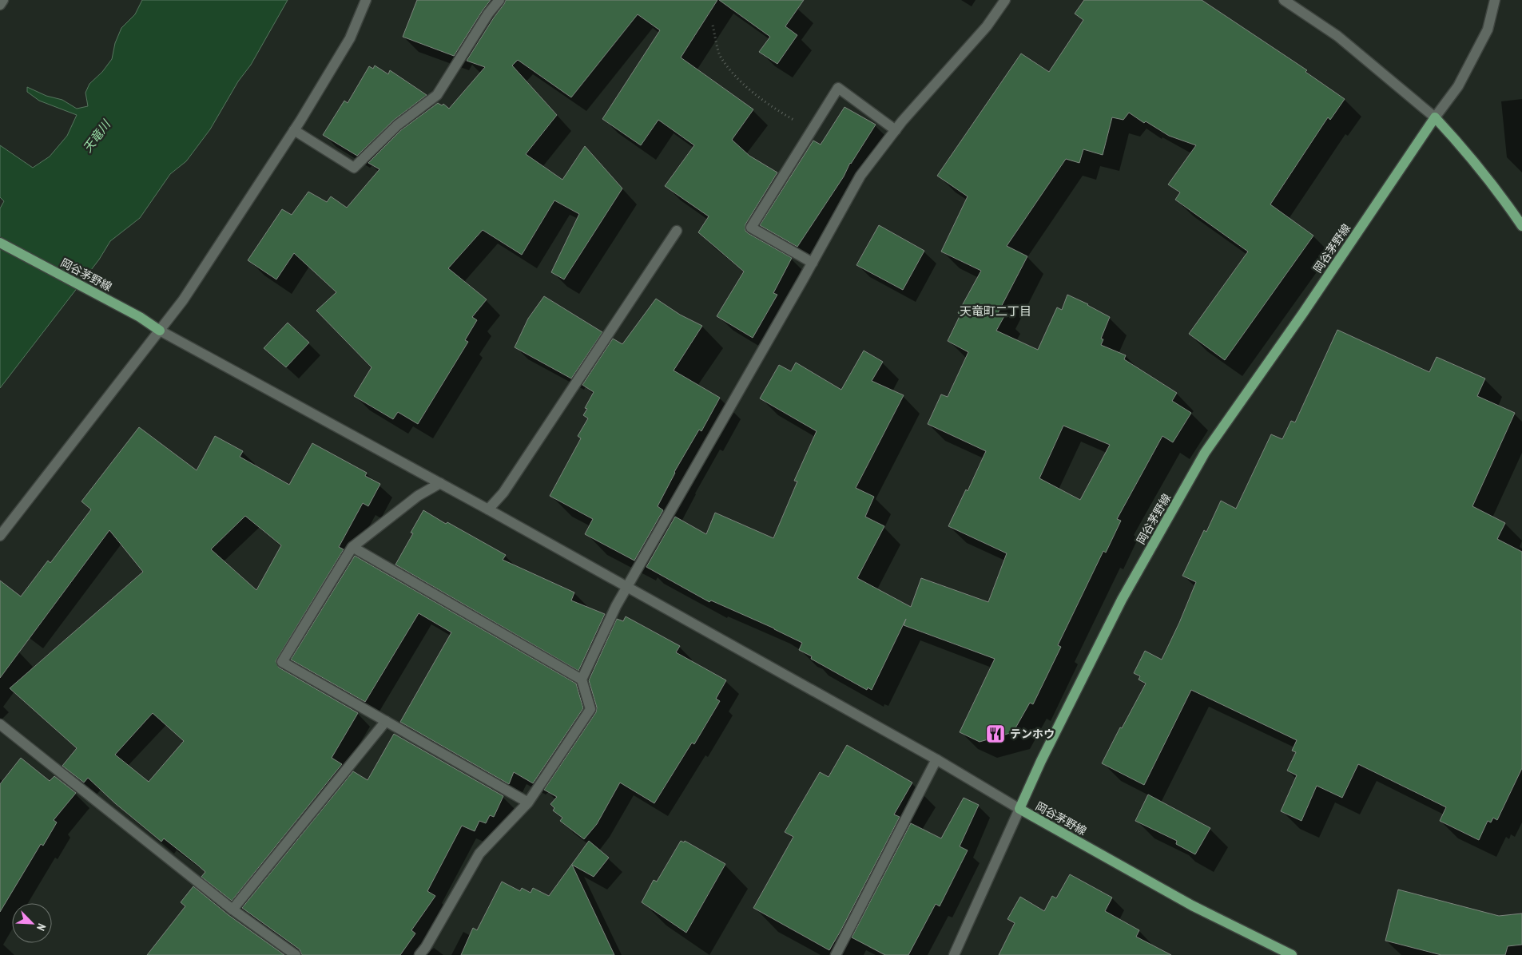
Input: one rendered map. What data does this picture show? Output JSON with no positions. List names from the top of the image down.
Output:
{
  "streets": {
    "main road": ["岡谷茅野線"]
  },
  "districts": ["天竜町二丁目"],
  "water": ["天竜川"],
  "places": {
    "restaurant": ["テンホウ"]
  },
  "north": "bottom right"
}
